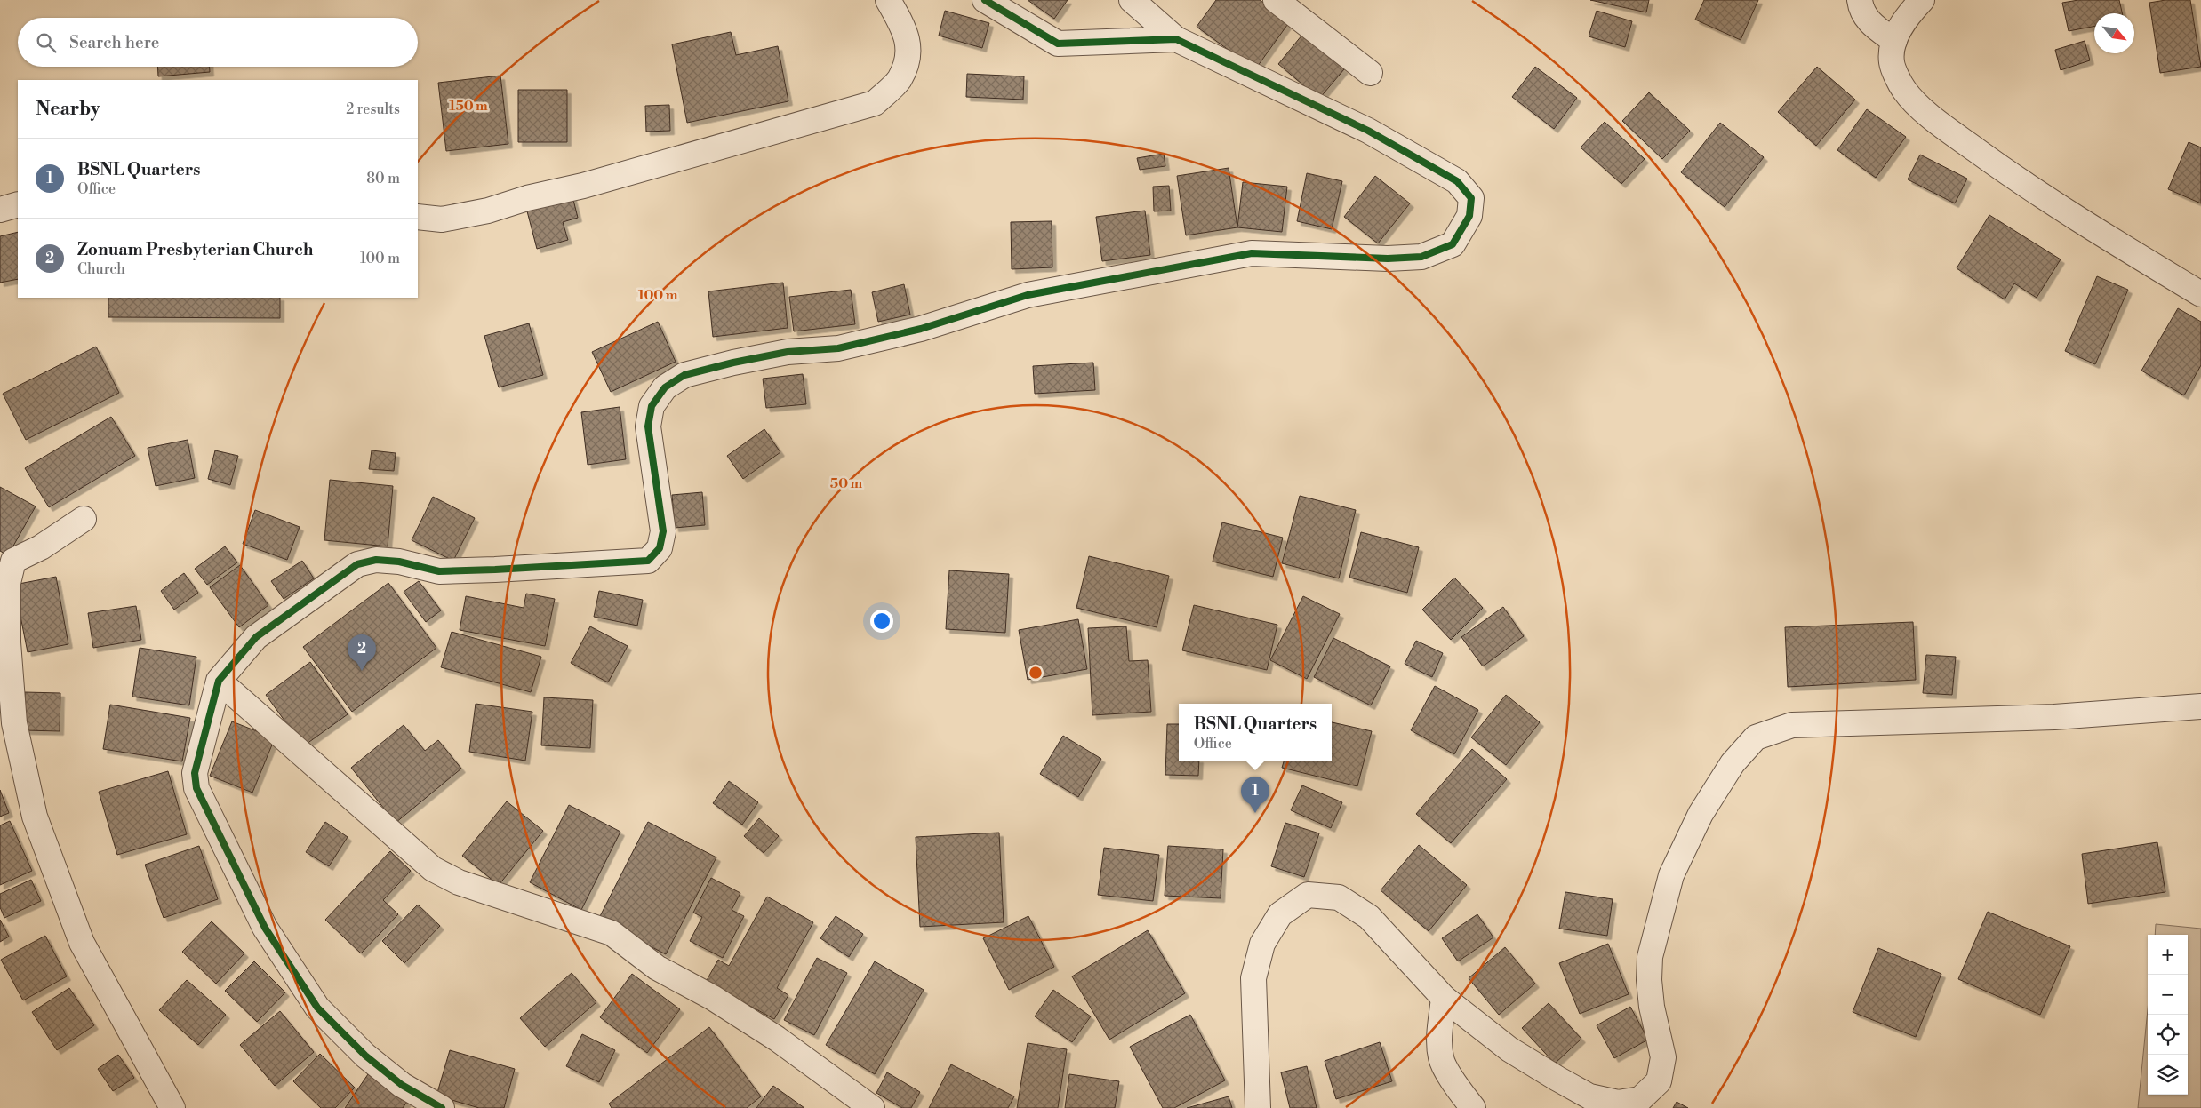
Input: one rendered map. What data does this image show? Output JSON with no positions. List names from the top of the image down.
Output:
{
  "north": "bottom right",
  "page": {
    "search": "Search here",
    "heading": ["Nearby", "2 results"],
    "list": [
      {
        "mark": "1",
        "name": "BSNL Quarters",
        "note": "Office",
        "value": "80 m"
      },
      {
        "mark": "2",
        "name": "Zonuam Presbyterian Church",
        "note": "Church",
        "value": "100 m"
      }
    ],
    "pins": ["2", "1"],
    "popup": ["BSNL Quarters", "Office"],
    "map_buttons": ["+", "−"]
  },
  "rings": ["150 m", "100 m", "50 m"]
}
